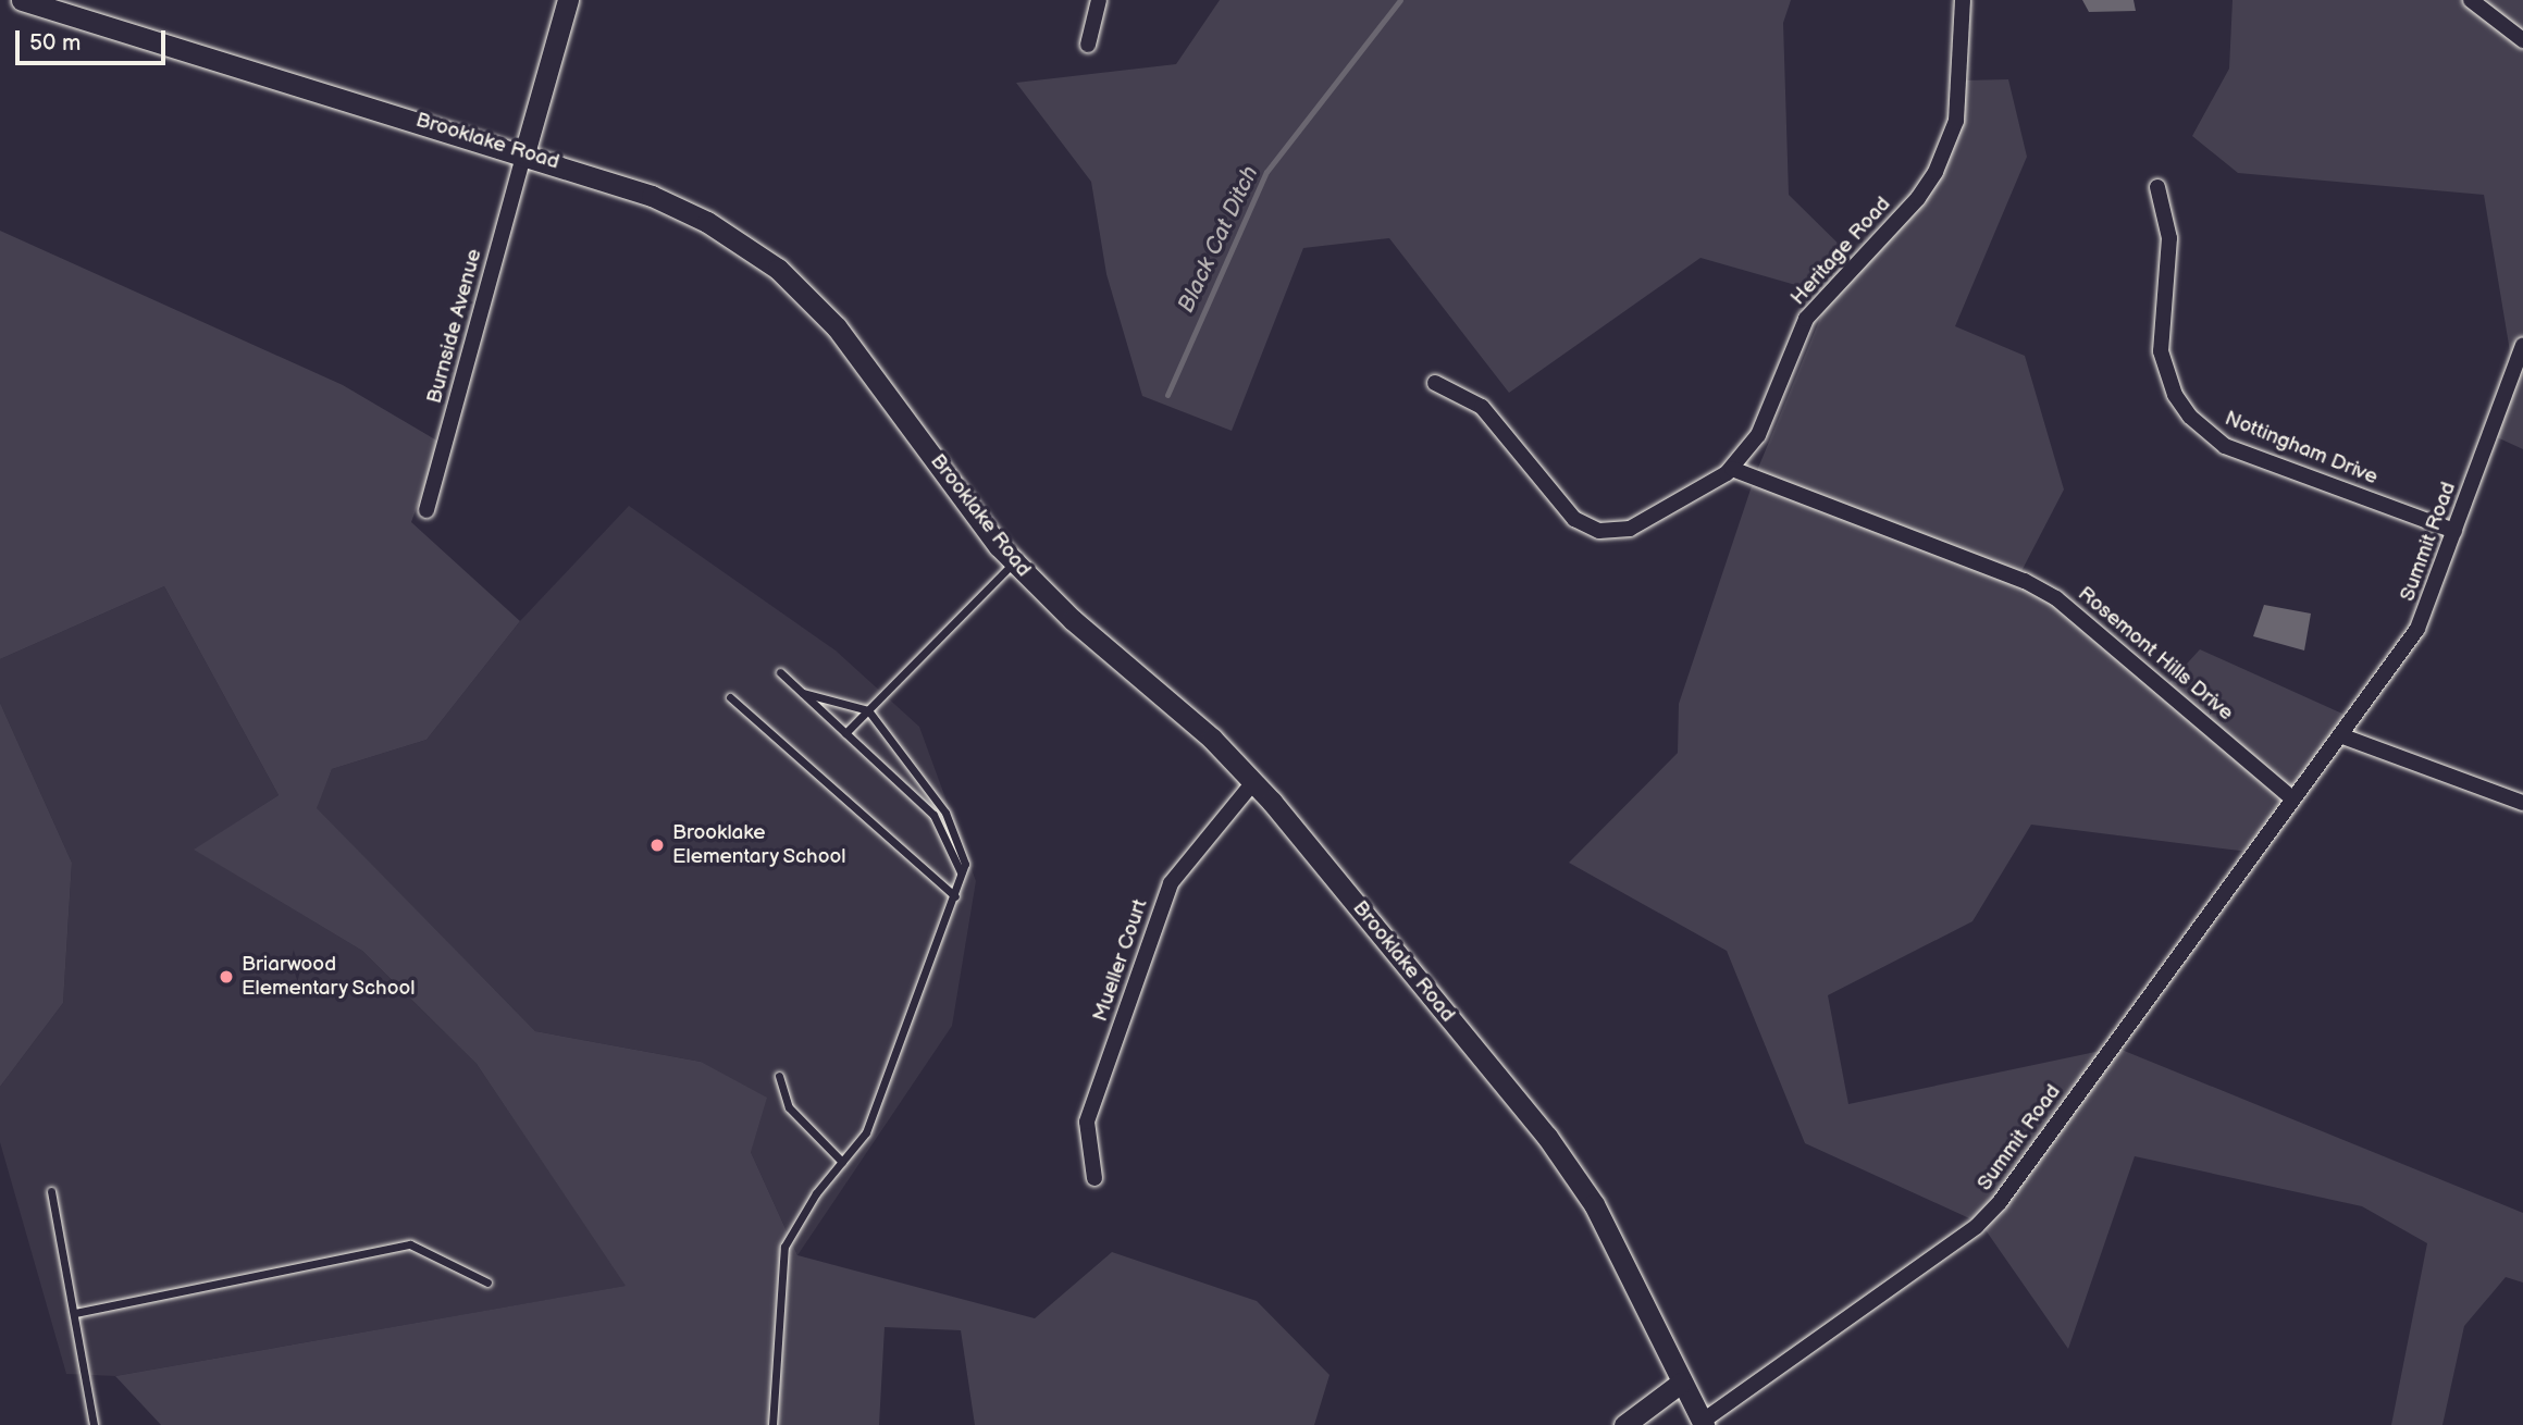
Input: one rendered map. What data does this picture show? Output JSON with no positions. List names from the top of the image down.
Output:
{
  "streets": {
    "street": [
      "Brooklake Road",
      "Heritage Road",
      "Burnside Avenue",
      "Nottingham Drive",
      "Summit Road",
      "Rosemont Hills Drive",
      "Mueller Court"
    ]
  },
  "crossings": [
    ["Brooklake Road", "Burnside Avenue"],
    ["Brooklake Road", "Summit Road"],
    ["Brooklake Road", "Mueller Court"],
    ["Heritage Road", "Rosemont Hills Drive"],
    ["Nottingham Drive", "Summit Road"],
    ["Summit Road", "Rosemont Hills Drive"]
  ],
  "water": ["Black Cat Ditch"],
  "places": ["Brooklake Elementary School", "Briarwood Elementary School"],
  "scale_bar": "50 m"
}
